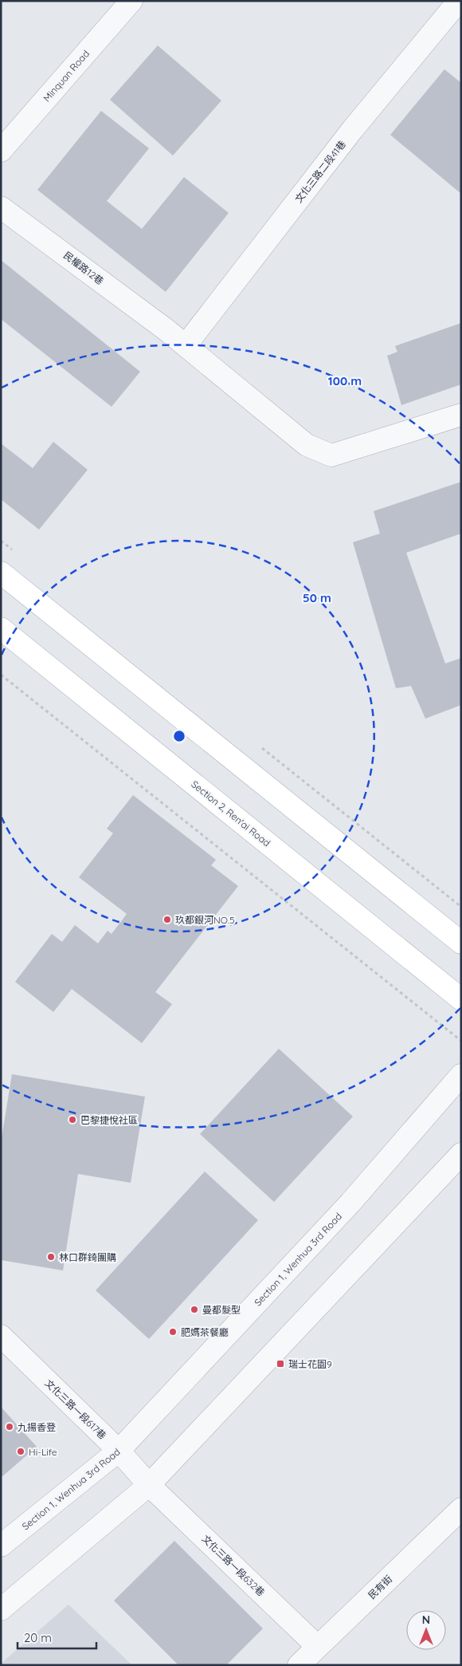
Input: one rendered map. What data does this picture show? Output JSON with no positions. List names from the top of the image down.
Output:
{
  "streets": {
    "main road": ["Section 2, Ren'ai Road"],
    "street": [
      "Minquan Road",
      "文化三路二段41巷",
      "民權路12巷",
      "Section 1, Wenhua 3rd Road",
      "文化三路一段617巷",
      "文化三路一段632巷",
      "民有街"
    ]
  },
  "crossings": [
    ["文化三路二段41巷", "民權路12巷"],
    ["Section 1, Wenhua 3rd Road", "文化三路一段617巷"],
    ["文化三路一段617巷", "文化三路一段632巷"],
    ["文化三路一段632巷", "民有街"]
  ],
  "places": {
    "other": [
      "玖都銀河NO.5",
      "巴黎捷悅社區",
      "林口群錡團購",
      "曼都髮型",
      "肥媽茶餐廳",
      "九揚香登",
      "Hi-Life"
    ],
    "transit": ["瑞士花園9"]
  },
  "scale_bar": "20 m",
  "north": "top",
  "rings": ["100 m", "50 m"]
}
